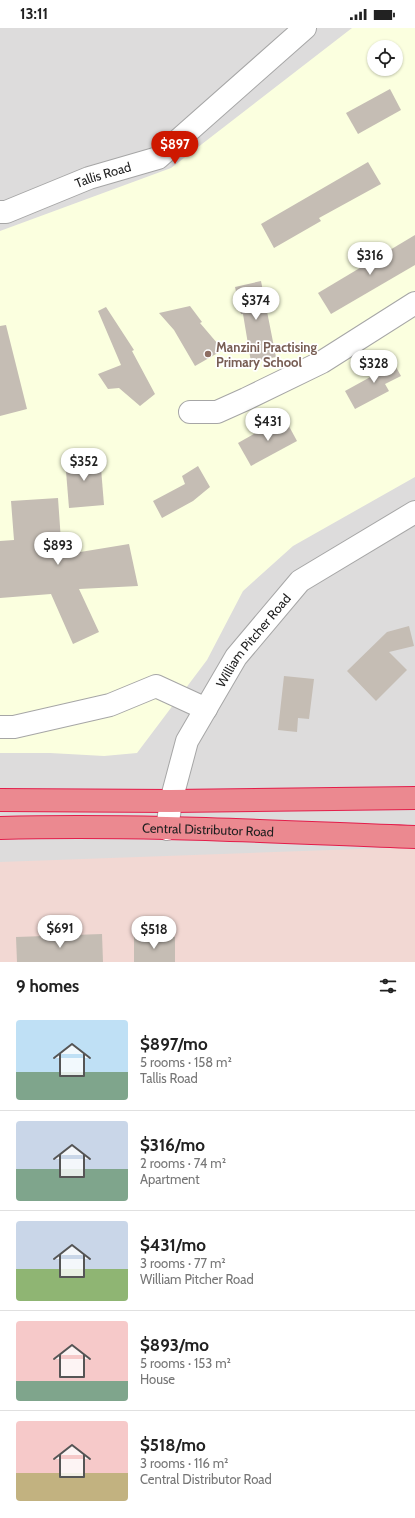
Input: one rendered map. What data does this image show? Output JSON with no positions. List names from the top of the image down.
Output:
{
  "streets": {
    "highway": ["Central Distributor Road"],
    "street": ["Tallis Road", "William Pitcher Road"]
  },
  "crossings": [
    ["William Pitcher Road", "Central Distributor Road"]
  ],
  "places": ["Manzini Practising Primary School"],
  "page": {
    "status": "13:11",
    "price": [
      "$897",
      "$316",
      "$374",
      "$328",
      "$431",
      "$352",
      "$893",
      "$691",
      "$518"
    ],
    "heading": "9 homes",
    "list": [
      {
        "name": "$897/mo",
        "note": "5 rooms · 158 m² · Tallis Road"
      },
      {
        "name": "$316/mo",
        "note": "2 rooms · 74 m² · Apartment"
      },
      {
        "name": "$431/mo",
        "note": "3 rooms · 77 m² · William Pitcher Road"
      },
      {
        "name": "$893/mo",
        "note": "5 rooms · 153 m² · House"
      },
      {
        "name": "$518/mo",
        "note": "3 rooms · 116 m² · Central Distributor Road"
      }
    ]
  }
}
